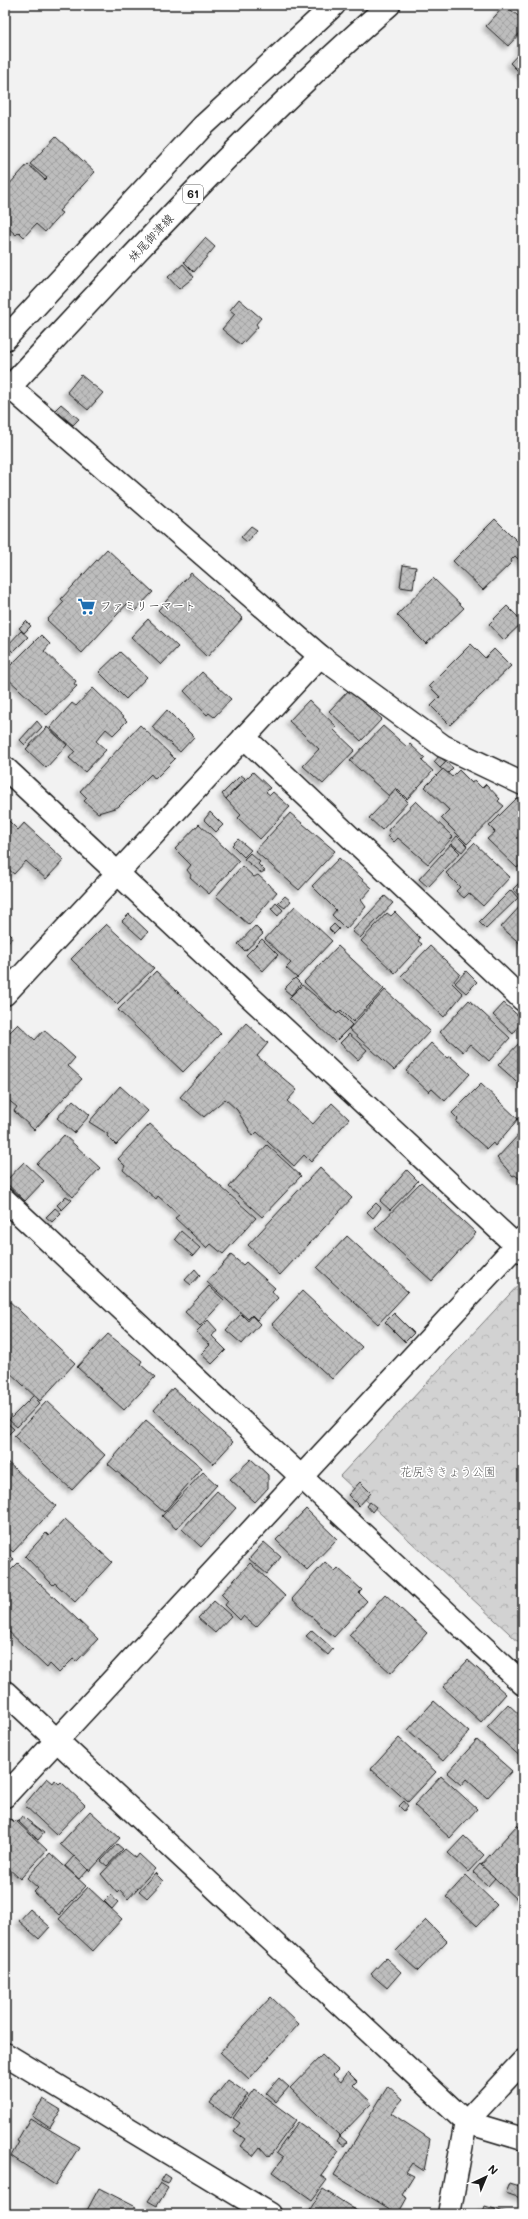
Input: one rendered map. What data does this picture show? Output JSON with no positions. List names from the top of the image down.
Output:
{
  "streets": {
    "street": ["61", "妹尾御津線"]
  },
  "parks": ["花尻ききょう公園"],
  "places": {
    "supermarket": ["ファミリーマート"]
  },
  "north": "top right"
}
